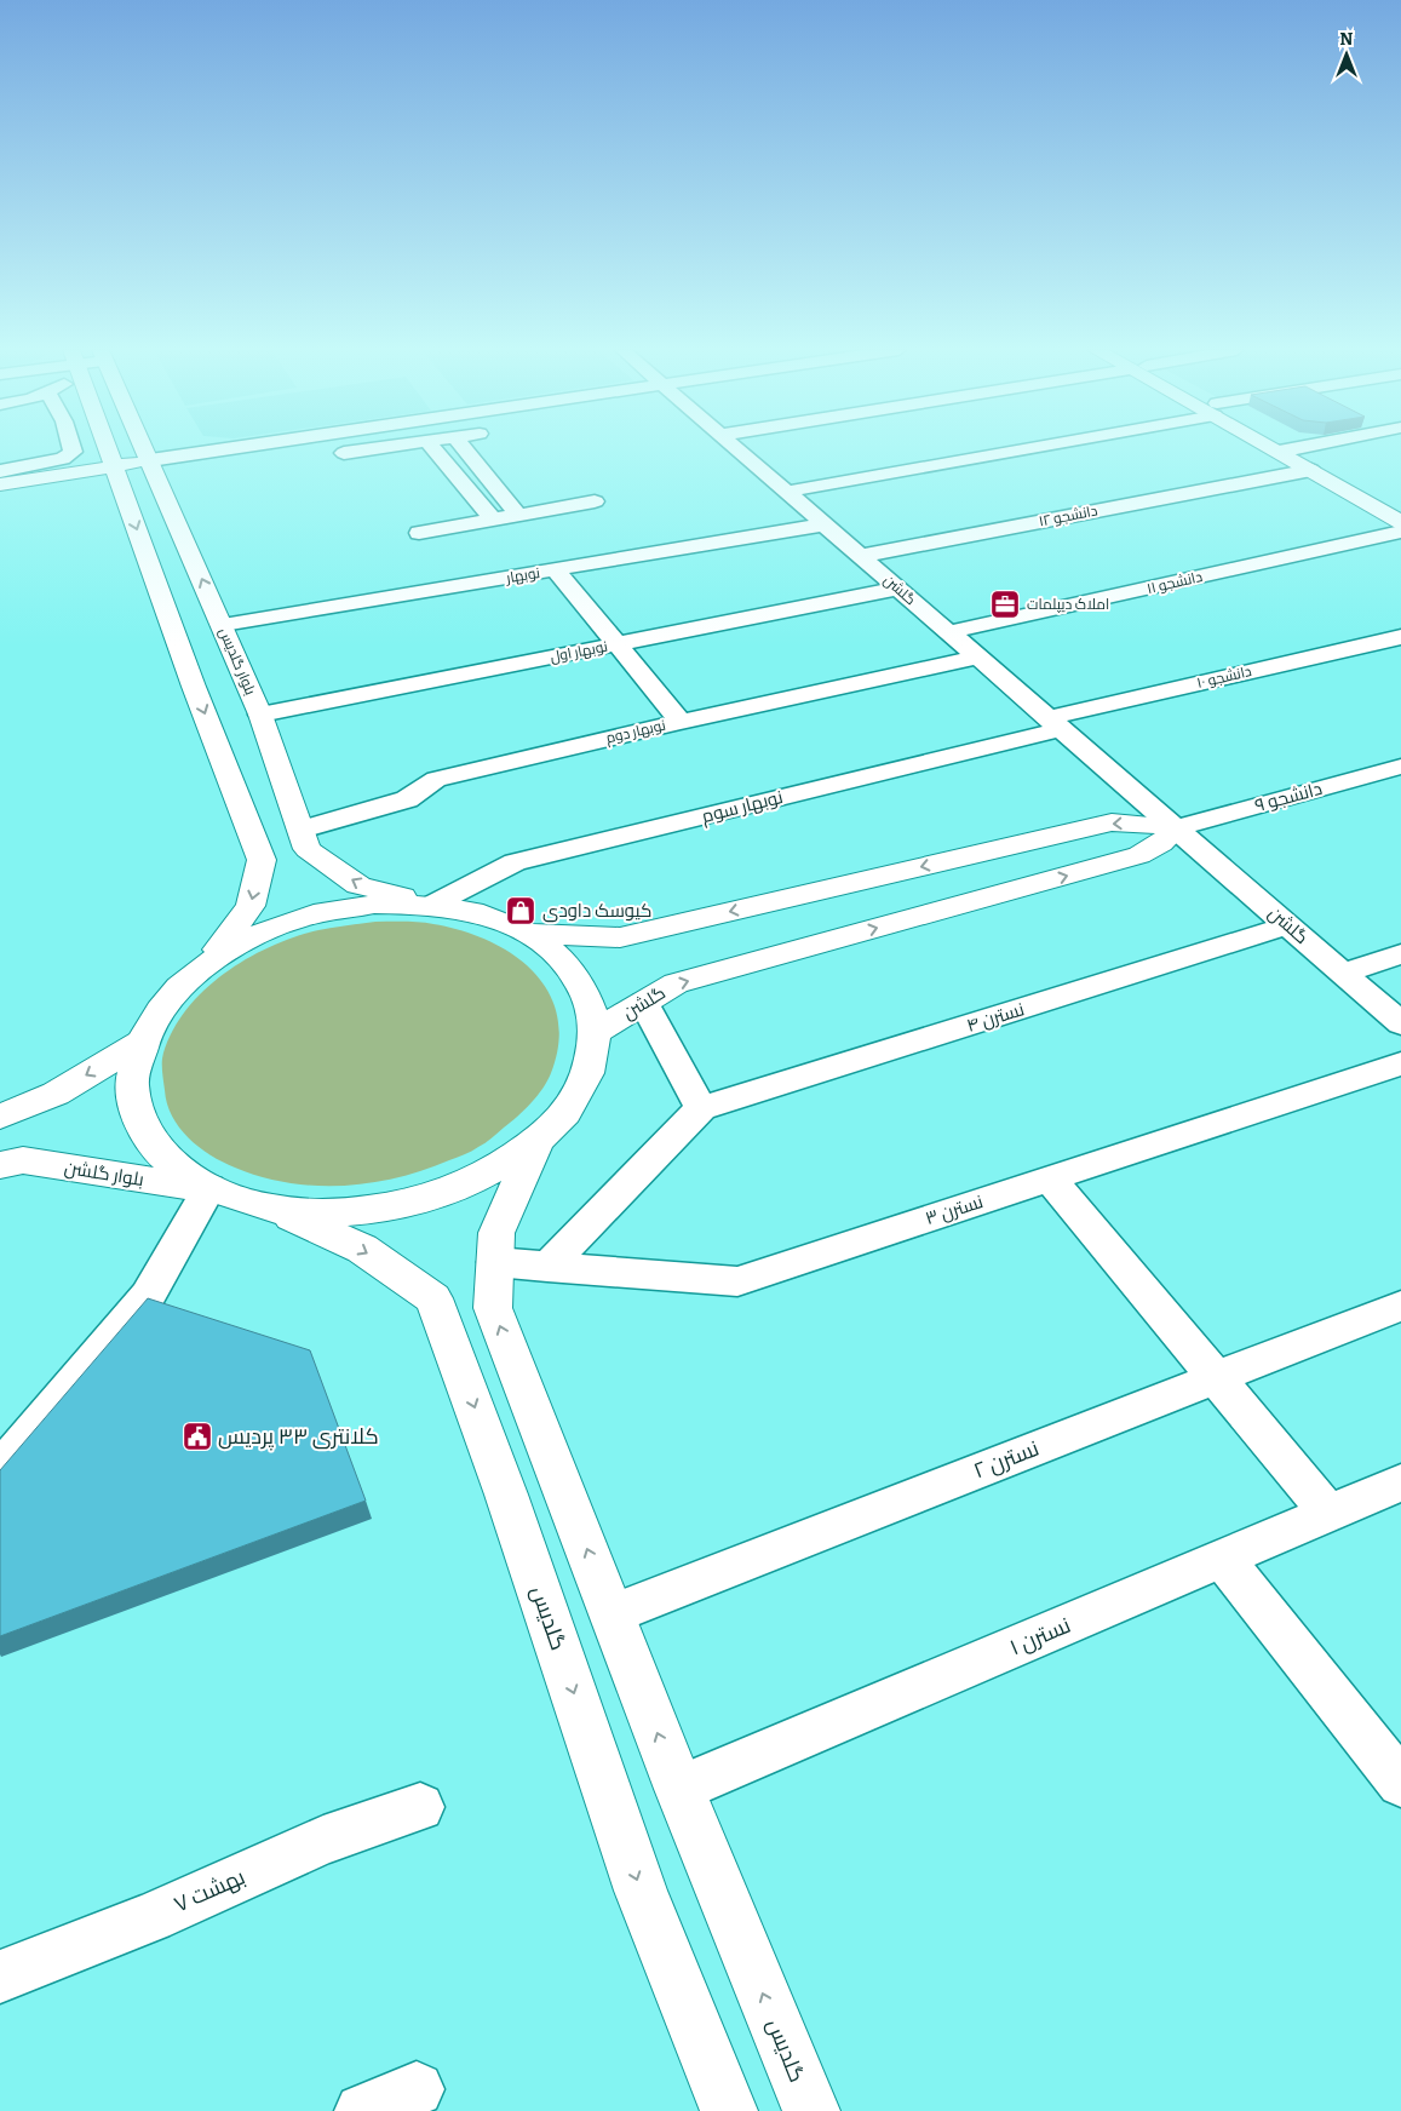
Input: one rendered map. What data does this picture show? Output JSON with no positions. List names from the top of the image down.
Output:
{
  "streets": {
    "main road": [
      "گلشن",
      "بلوار گلدیس",
      "بلوار گلشن",
      "گلدیس"
    ],
    "street": [
      "دانشجو ۱۲",
      "نوبهار",
      "دانشجو ۱۱",
      "نوبهار اول",
      "دانشجو ۱۰",
      "نوبهار دوم",
      "دانشجو ۹",
      "نوبهار سوم",
      "نسترن ۴",
      "نسترن ۳",
      "نسترن ۲",
      "نسترن ۱",
      "بهشت ۷"
    ]
  },
  "crossings": [
    ["دانشجو ۱۲", "گلشن"],
    ["نوبهار", "گلشن"],
    ["نوبهار", "بلوار گلدیس"],
    ["دانشجو ۱۱", "گلشن"],
    ["گلشن", "نوبهار اول"],
    ["گلشن", "دانشجو ۱۰"],
    ["گلشن", "نوبهار دوم"],
    ["گلشن", "دانشجو ۹"],
    ["گلشن", "نوبهار سوم"],
    ["گلشن", "نسترن ۴"],
    ["نوبهار اول", "بلوار گلدیس"],
    ["بلوار گلدیس", "نوبهار دوم"],
    ["بلوار گلدیس", "نوبهار سوم"],
    ["دانشجو ۱۰", "نوبهار سوم"],
    ["نسترن ۳", "گلدیس"],
    ["نسترن ۲", "گلدیس"],
    ["گلدیس", "نسترن ۱"]
  ],
  "one_way": ["گلشن"],
  "places": {
    "office": ["املاک دیپلمات"],
    "shop": ["کیوسک داودی"],
    "public building": ["کلانتری ۳۳ پردیس"]
  },
  "north": "top"
}
